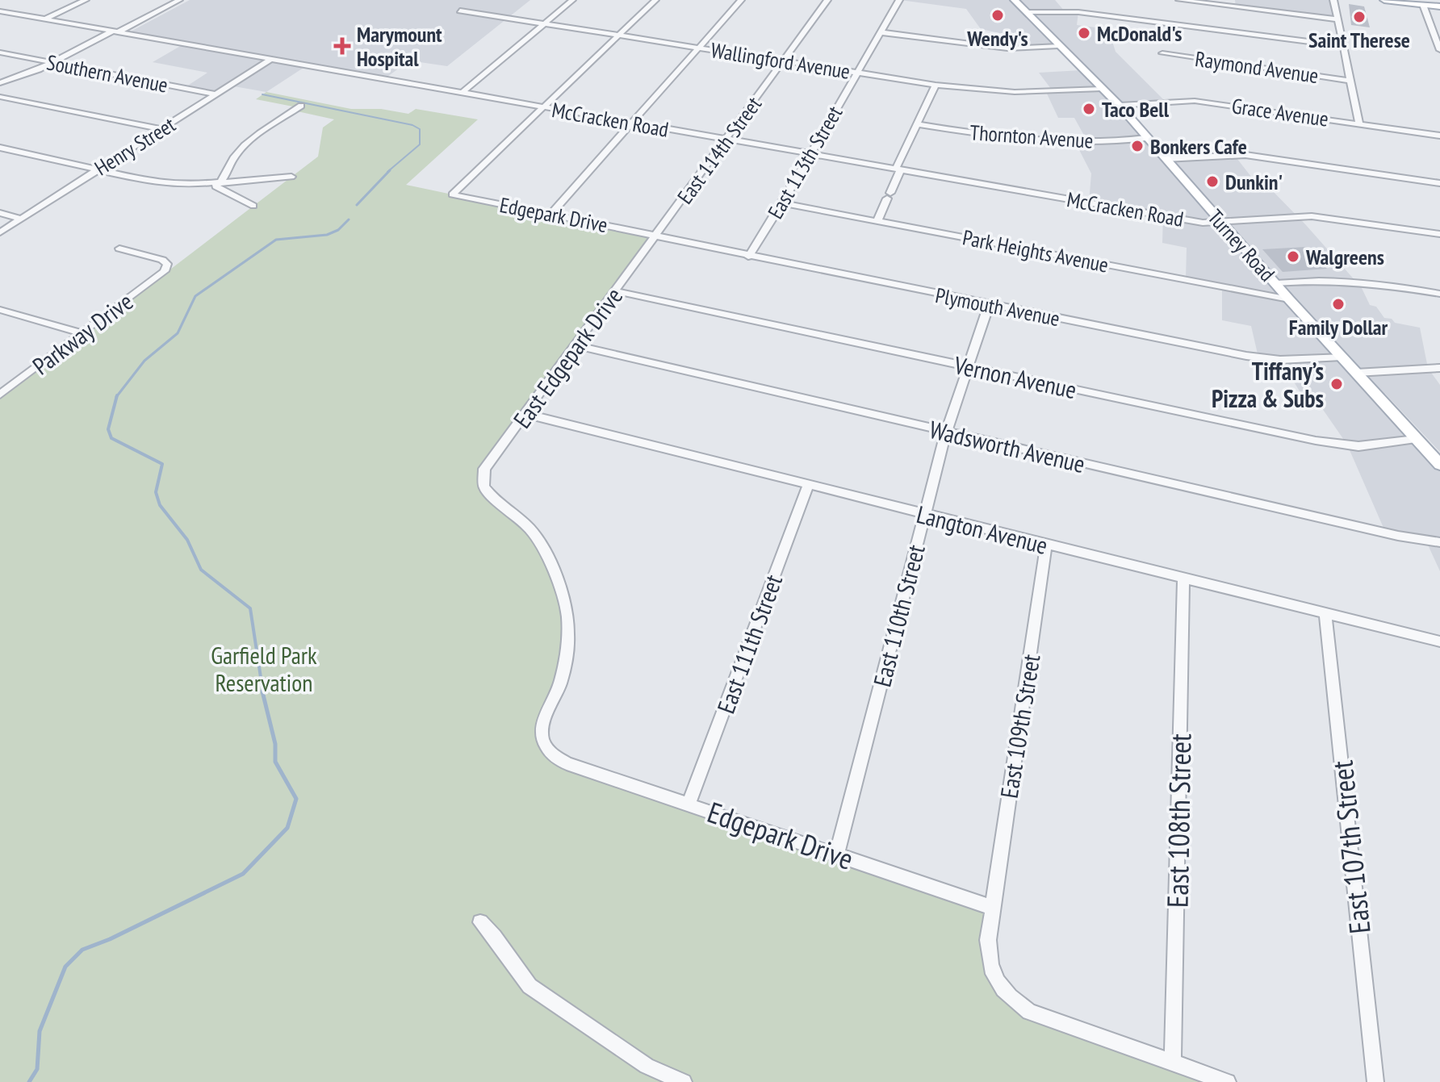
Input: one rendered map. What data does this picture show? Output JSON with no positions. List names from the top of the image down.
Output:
{
  "streets": {
    "main road": ["Turney Road"],
    "street": [
      "Wallingford Avenue",
      "Raymond Avenue",
      "Southern Avenue",
      "Grace Avenue",
      "McCracken Road",
      "Thornton Avenue",
      "Henry Street",
      "East 114th Street",
      "East 113th Street",
      "Edgepark Drive",
      "Park Heights Avenue",
      "Plymouth Avenue",
      "Parkway Drive",
      "East Edgepark Drive",
      "Vernon Avenue",
      "Wadsworth Avenue",
      "Langton Avenue",
      "East 110th Street",
      "East 111th Street",
      "East 109th Street",
      "East 108th Street",
      "East 107th Street"
    ]
  },
  "crossings": [
    ["Wallingford Avenue", "East 114th Street"],
    ["Wallingford Avenue", "East 113th Street"],
    ["Wallingford Avenue", "Turney Road"],
    ["Southern Avenue", "Henry Street"],
    ["Grace Avenue", "Turney Road"],
    ["McCracken Road", "Henry Street"],
    ["McCracken Road", "East 114th Street"],
    ["McCracken Road", "East 113th Street"],
    ["McCracken Road", "Edgepark Drive"],
    ["McCracken Road", "Turney Road"],
    ["Thornton Avenue", "Turney Road"],
    ["East 114th Street", "Edgepark Drive"],
    ["East 114th Street", "Plymouth Avenue"],
    ["East 114th Street", "East Edgepark Drive"],
    ["East 113th Street", "Park Heights Avenue"],
    ["East 113th Street", "Plymouth Avenue"],
    ["Edgepark Drive", "Plymouth Avenue"],
    ["Edgepark Drive", "East Edgepark Drive"],
    ["Edgepark Drive", "East 110th Street"],
    ["Edgepark Drive", "East 111th Street"],
    ["Edgepark Drive", "East 109th Street"],
    ["Turney Road", "Park Heights Avenue"],
    ["Turney Road", "Plymouth Avenue"],
    ["Turney Road", "Vernon Avenue"],
    ["Plymouth Avenue", "East Edgepark Drive"],
    ["Plymouth Avenue", "East 110th Street"],
    ["East Edgepark Drive", "Vernon Avenue"],
    ["East Edgepark Drive", "Wadsworth Avenue"],
    ["East Edgepark Drive", "Langton Avenue"],
    ["Vernon Avenue", "East 110th Street"],
    ["Wadsworth Avenue", "East 110th Street"],
    ["Langton Avenue", "East 110th Street"],
    ["Langton Avenue", "East 111th Street"],
    ["Langton Avenue", "East 109th Street"],
    ["Langton Avenue", "East 108th Street"],
    ["Langton Avenue", "East 107th Street"]
  ],
  "parks": ["Garfield Park Reservation"],
  "places": {
    "other": [
      "Wendy's",
      "Saint Therese",
      "McDonald's",
      "Taco Bell",
      "Bonkers Cafe",
      "Dunkin'",
      "Walgreens",
      "Family Dollar",
      "Tiffany’s Pizza & Subs"
    ],
    "health": ["Marymount Hospital"]
  }
}
